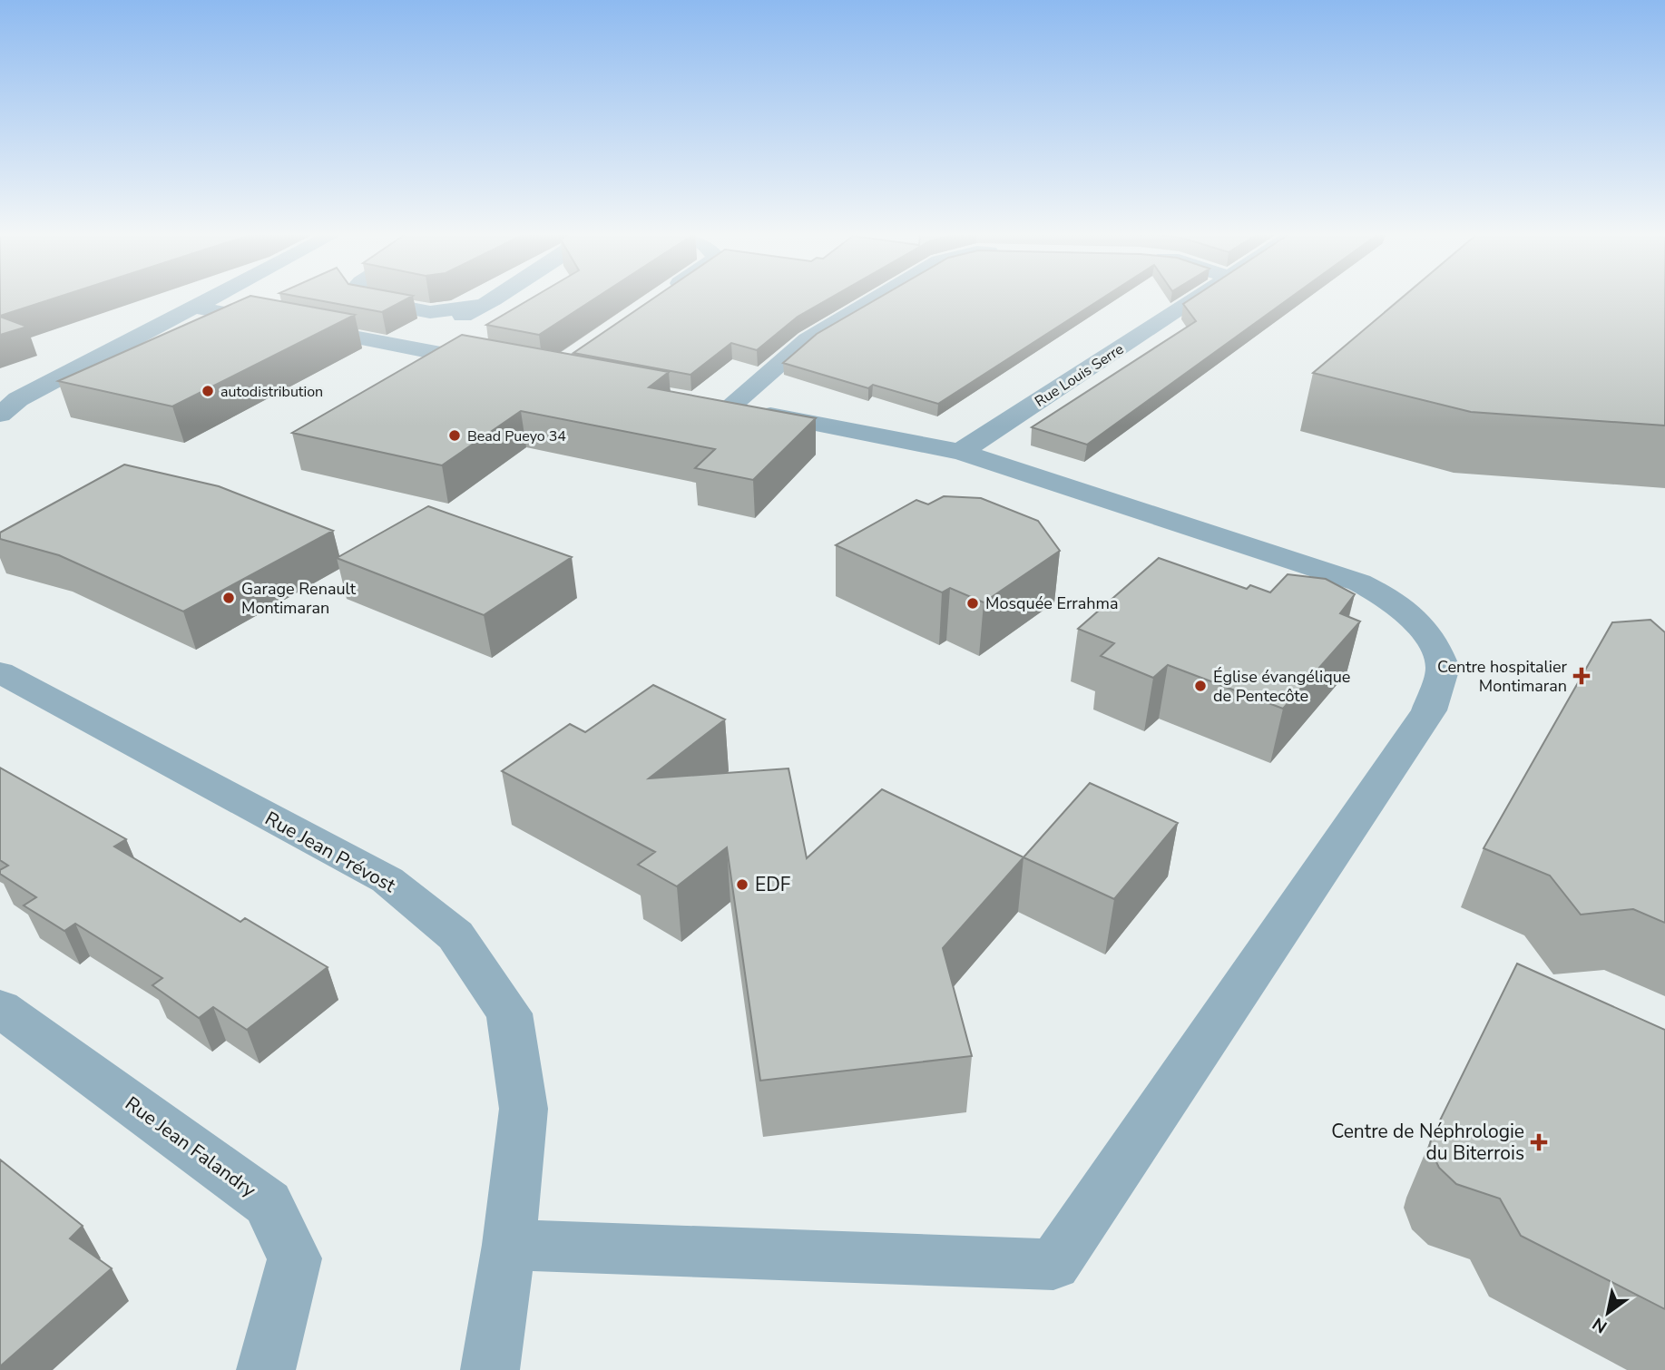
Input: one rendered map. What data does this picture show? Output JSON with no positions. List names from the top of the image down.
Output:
{
  "streets": {
    "street": ["Rue Louis Serre", "Rue Jean Prévost", "Rue Jean Falandry"]
  },
  "places": {
    "other": [
      "autodistribution",
      "Bead Pueyo 34",
      "Garage Renault Montimaran",
      "Mosquée Errahma",
      "Église évangélique de Pentecôte",
      "EDF"
    ],
    "health": ["Centre hospitalier Montimaran", "Centre de Néphrologie du Biterrois"]
  },
  "north": "bottom left"
}
